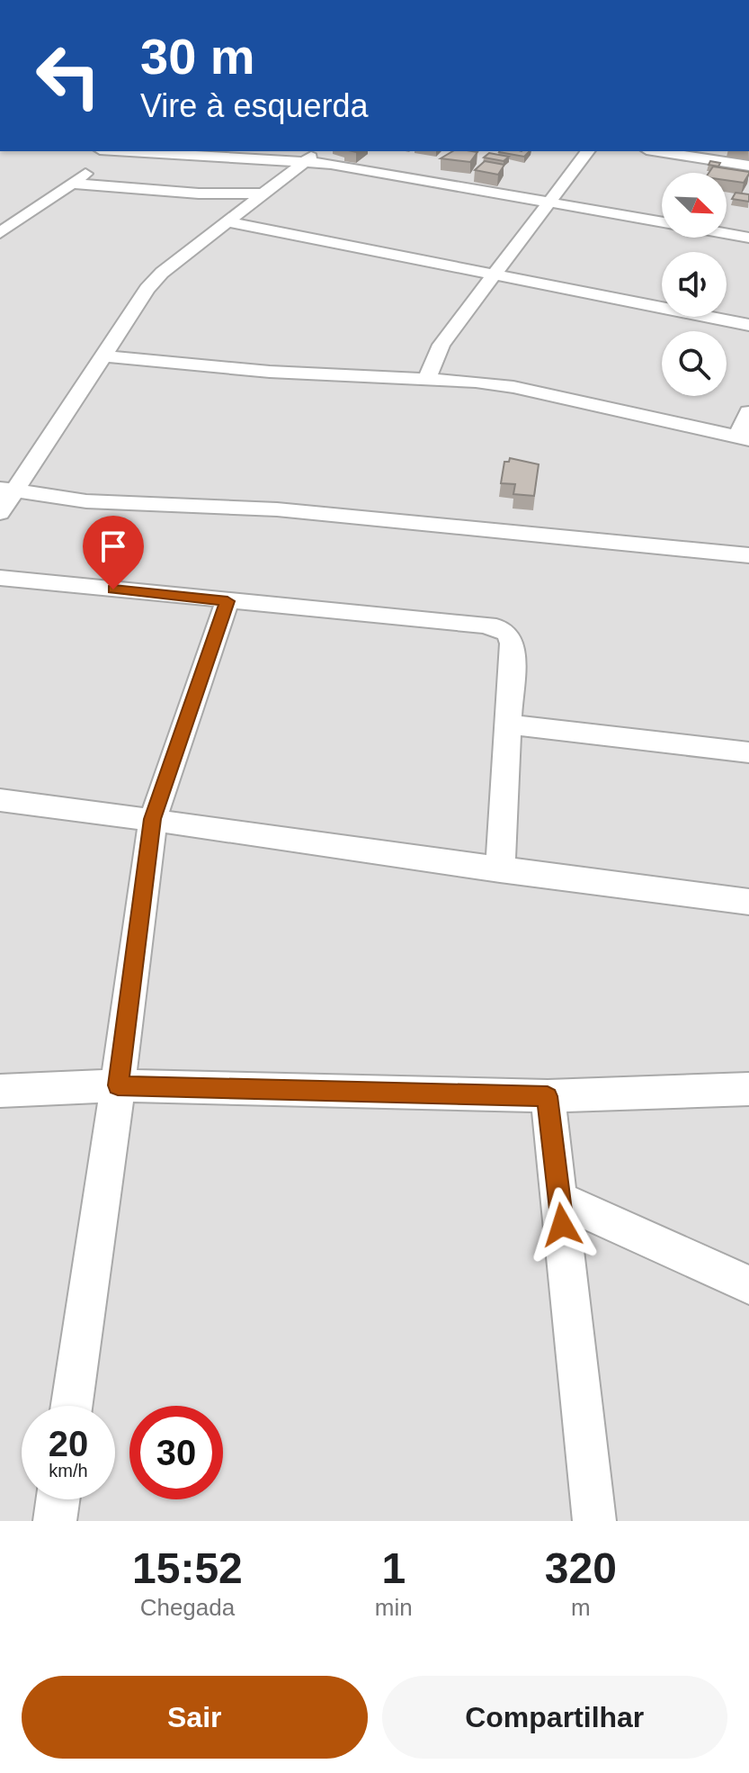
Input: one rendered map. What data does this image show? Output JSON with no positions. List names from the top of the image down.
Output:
{
  "north": "bottom right",
  "page": {
    "turn": ["30 m", "Vire à esquerda"],
    "speed": "20 km/h",
    "limit": "30",
    "eta": [
      "15:52",
      "Chegada",
      "1",
      "min",
      "320",
      "m"
    ],
    "buttons": ["Sair", "Compartilhar"]
  }
}
